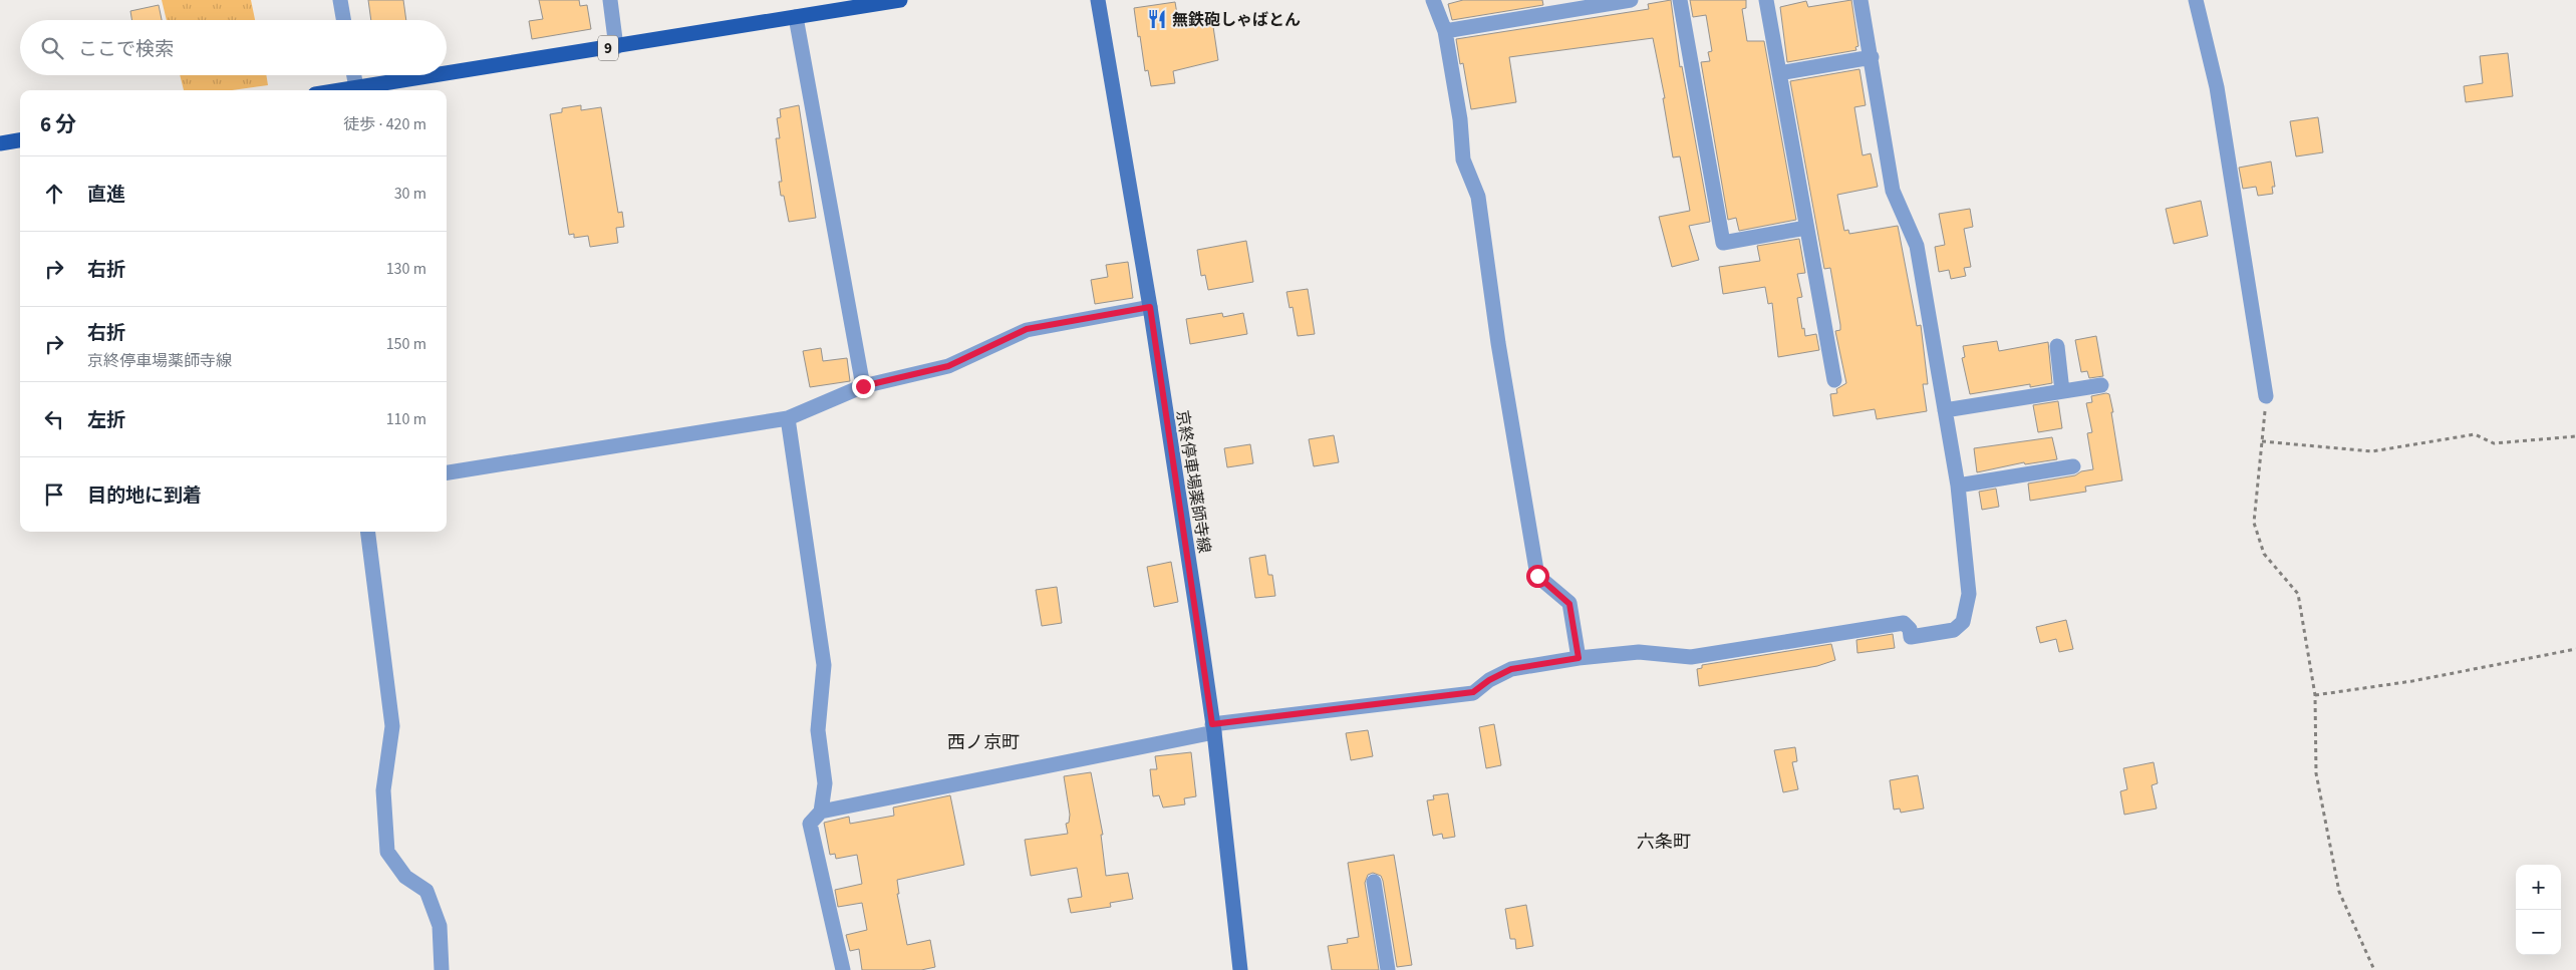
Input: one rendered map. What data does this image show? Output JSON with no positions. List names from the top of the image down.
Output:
{
  "streets": {
    "main road": ["9", "京終停車場薬師寺線"]
  },
  "districts": ["西ノ京町", "六条町"],
  "places": {
    "restaurant": ["無鉄砲しゃばとん"]
  },
  "page": {
    "search": "ここで検索",
    "heading": ["6 分", "徒歩 · 420 m"],
    "list": [
      ["直進", "30 m"],
      ["右折", "130 m"],
      ["右折", "京終停車場薬師寺線", "150 m"],
      ["左折", "110 m"],
      "目的地に到着"
    ],
    "map_buttons": ["+", "−"]
  }
}
